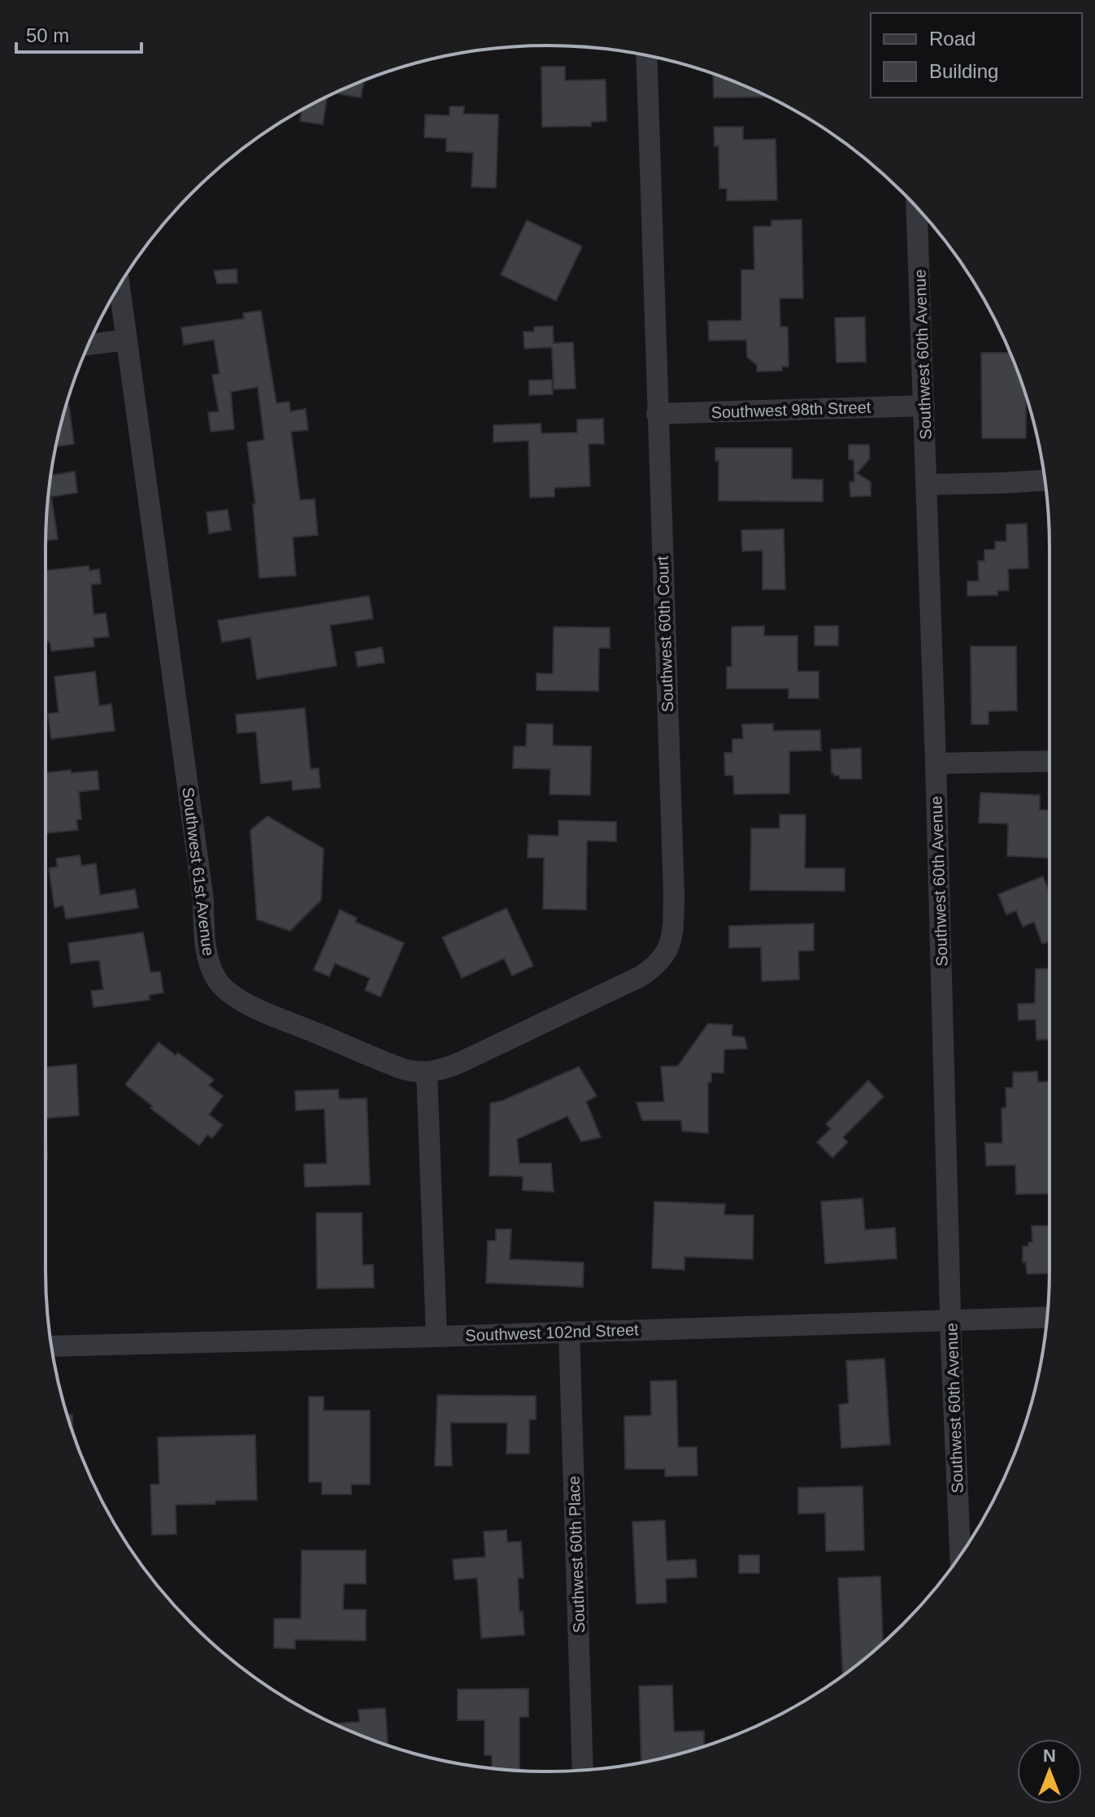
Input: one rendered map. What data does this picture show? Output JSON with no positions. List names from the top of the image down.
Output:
{
  "streets": {
    "street": [
      "Southwest 60th Avenue",
      "Southwest 98th Street",
      "Southwest 60th Court",
      "Southwest 61st Avenue",
      "Southwest 102nd Street",
      "Southwest 60th Place"
    ]
  },
  "crossings": [
    ["Southwest 60th Avenue", "Southwest 98th Street"],
    ["Southwest 60th Avenue", "Southwest 102nd Street"],
    ["Southwest 98th Street", "Southwest 60th Court"],
    ["Southwest 60th Court", "Southwest 61st Avenue"],
    ["Southwest 102nd Street", "Southwest 60th Place"]
  ],
  "legend": ["Road", "Building"],
  "scale_bar": "50 m",
  "north": "top"
}
